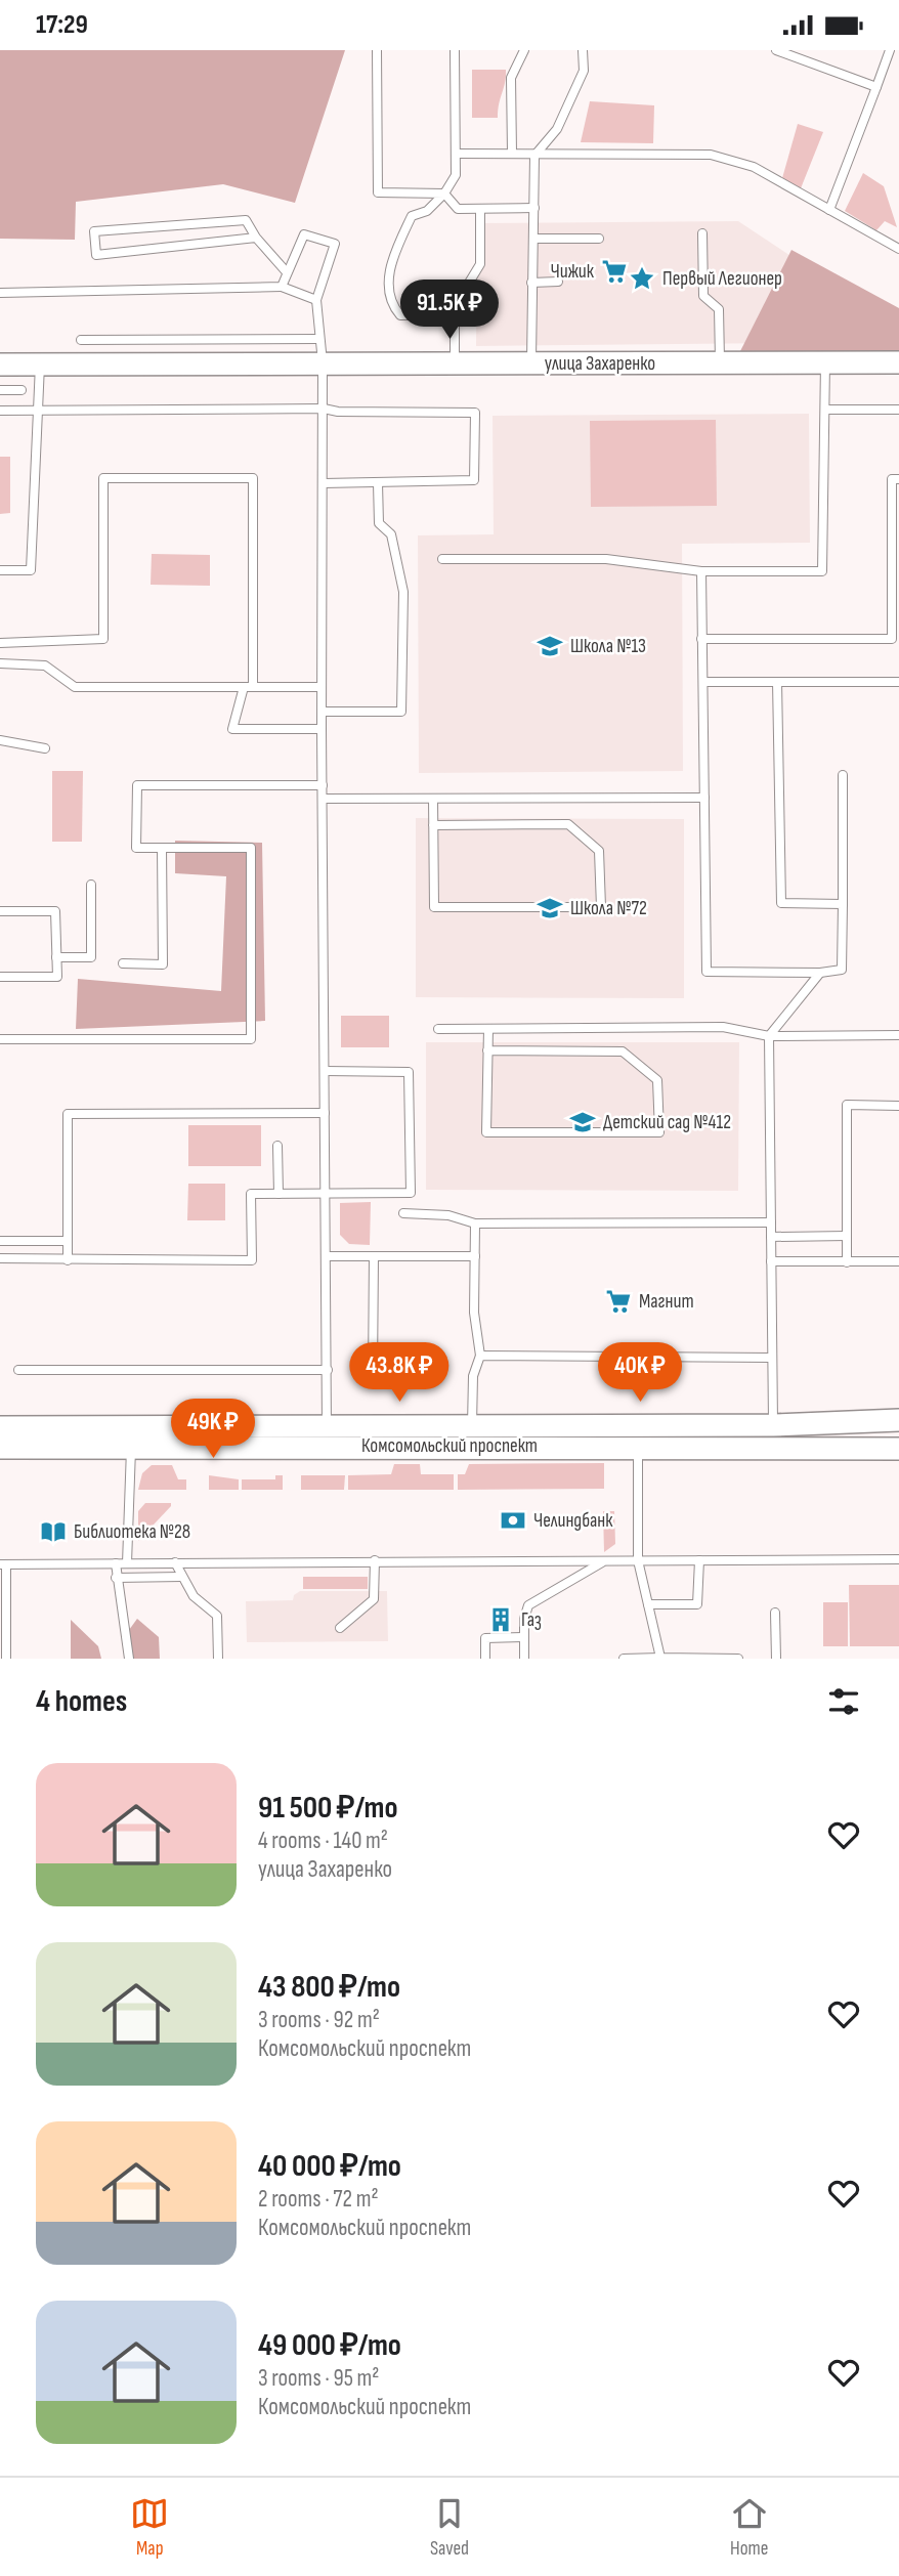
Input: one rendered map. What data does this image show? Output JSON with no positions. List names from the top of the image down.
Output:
{
  "streets": {
    "main road": ["улица Захаренко", "Комсомольский проспект"]
  },
  "places": {
    "supermarket": ["Чижик", "Магнит"],
    "place": ["Первый Легионер"],
    "school or university": ["Школа №13", "Школа №72", "Детский сад №412"],
    "bank": ["Челиндбанк"],
    "library": ["Библиотека №28"],
    "building": ["Газ"]
  },
  "page": {
    "status": "17:29",
    "price": [
      "91.5K ₽",
      "43.8K ₽",
      "40K ₽",
      "49K ₽"
    ],
    "heading": "4 homes",
    "list": [
      {
        "name": "91 500 ₽/mo",
        "note": "4 rooms · 140 m² · улица Захаренко"
      },
      {
        "name": "43 800 ₽/mo",
        "note": "3 rooms · 92 m² · Комсомольский проспект"
      },
      {
        "name": "40 000 ₽/mo",
        "note": "2 rooms · 72 m² · Комсомольский проспект"
      },
      {
        "name": "49 000 ₽/mo",
        "note": "3 rooms · 95 m² · Комсомольский проспект"
      }
    ],
    "tabs": ["Map", "Saved", "Home"]
  }
}
